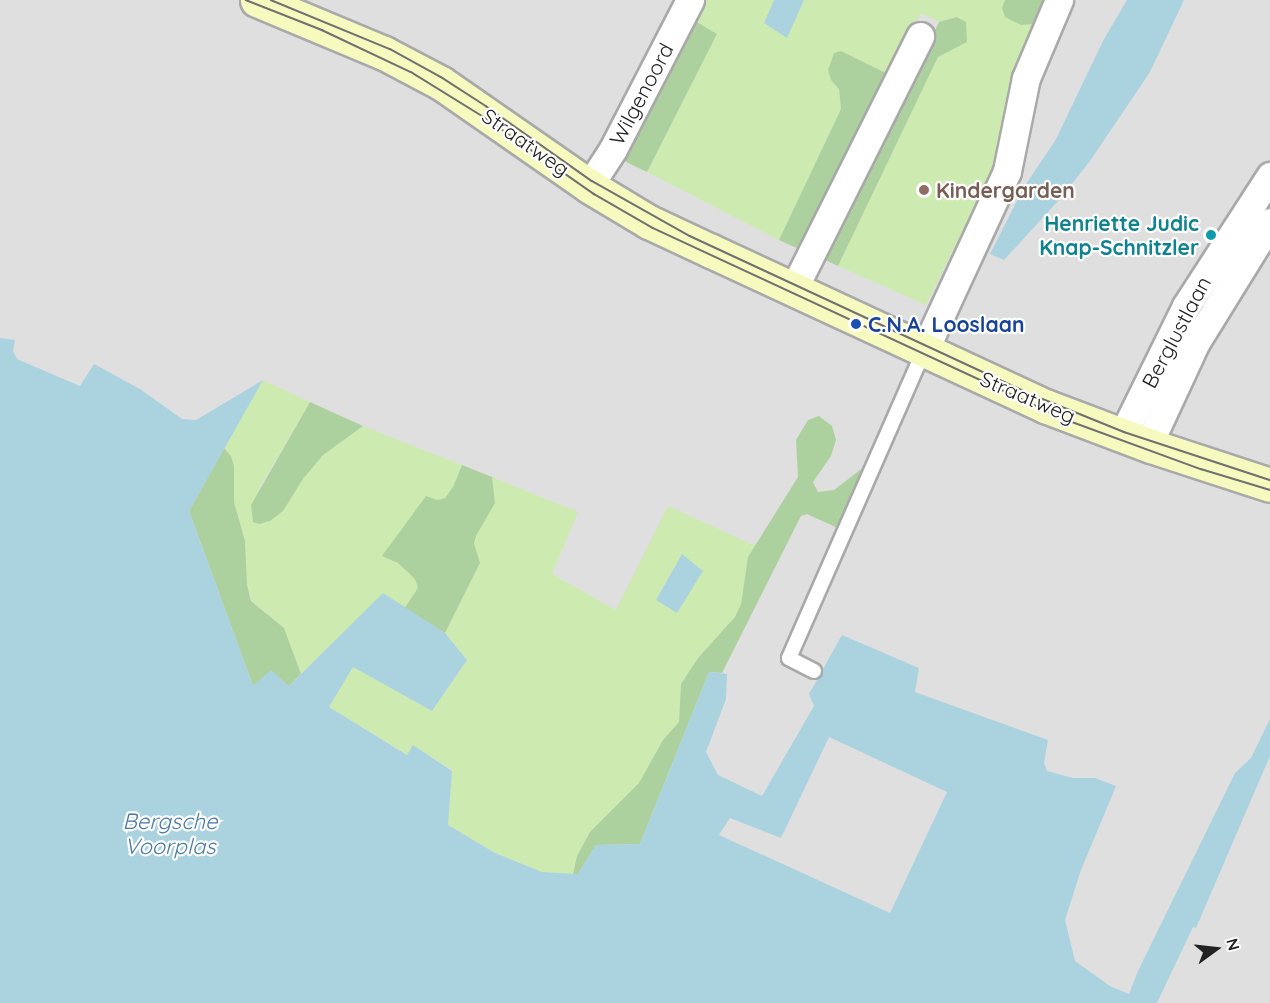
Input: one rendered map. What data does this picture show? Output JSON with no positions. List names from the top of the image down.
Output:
{
  "streets": {
    "street": ["Wilgenoord", "Straatweg", "Berglustlaan"]
  },
  "crossings": [
    ["Wilgenoord", "Straatweg"],
    ["Straatweg", "Berglustlaan"]
  ],
  "water": ["Bergsche Voorplas"],
  "places": ["Kindergarden", "Henriette Judic Knap-Schnitzler", "C.N.A. Looslaan"],
  "north": "right"
}
